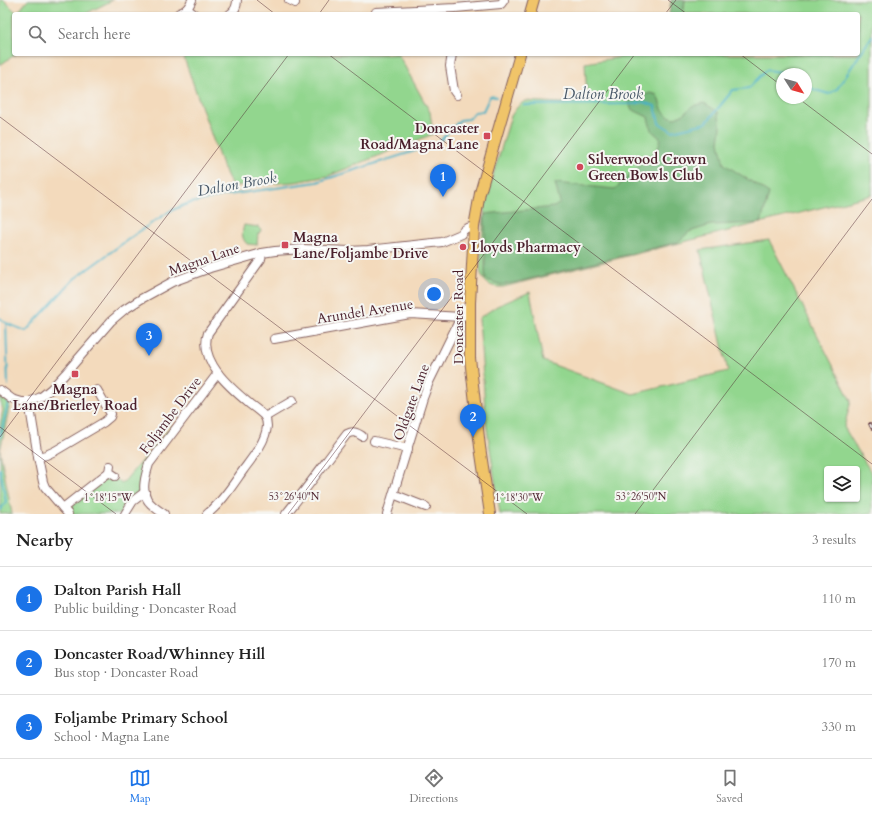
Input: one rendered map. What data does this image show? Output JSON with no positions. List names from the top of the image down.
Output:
{
  "streets": {
    "main road": ["Doncaster Road"],
    "street": [
      "Magna Lane",
      "Arundel Avenue",
      "Oldgate Lane",
      "Foljambe Drive"
    ]
  },
  "crossings": [
    ["Magna Lane", "Doncaster Road"],
    ["Magna Lane", "Foljambe Drive"],
    ["Arundel Avenue", "Oldgate Lane"],
    ["Doncaster Road", "Oldgate Lane"]
  ],
  "water": ["Dalton Brook"],
  "places": {
    "transit": ["Doncaster Road/Magna Lane", "Magna Lane/Foljambe Drive", "Magna Lane/Brierley Road"],
    "other": ["Silverwood Crown Green Bowls Club", "Lloyds Pharmacy"]
  },
  "north": "bottom right",
  "page": {
    "search": "Search here",
    "pins": ["1", "3", "2"],
    "heading": ["Nearby", "3 results"],
    "list": [
      {
        "mark": "1",
        "name": "Dalton Parish Hall",
        "note": "Public building · Doncaster Road",
        "value": "110 m"
      },
      {
        "mark": "2",
        "name": "Doncaster Road/Whinney Hill",
        "note": "Bus stop · Doncaster Road",
        "value": "170 m"
      },
      {
        "mark": "3",
        "name": "Foljambe Primary School",
        "note": "School · Magna Lane",
        "value": "330 m"
      }
    ],
    "nav": ["Map", "Directions", "Saved"]
  },
  "coordinates": [
    "53°26'40\"N",
    "53°26'50\"N",
    "1°18'15\"W",
    "1°18'30\"W"
  ]
}
